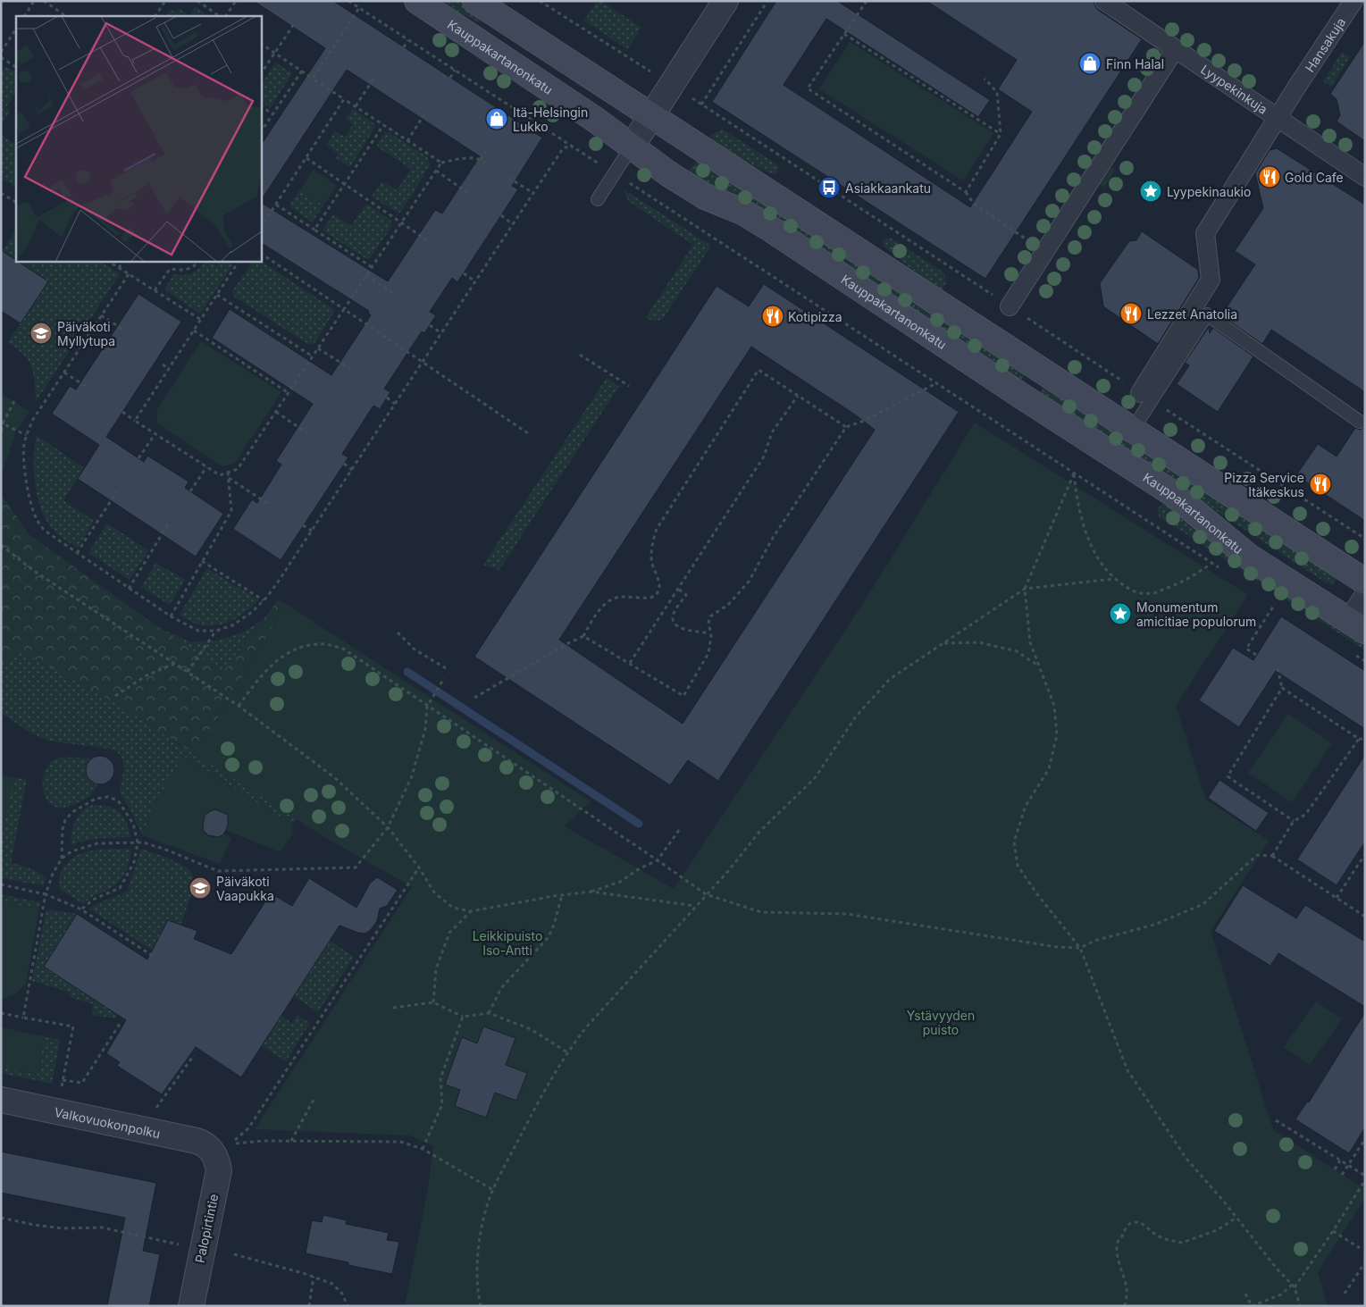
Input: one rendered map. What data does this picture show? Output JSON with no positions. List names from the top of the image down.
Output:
{
  "streets": {
    "main road": ["Kauppakartanonkatu"],
    "street": [
      "Hansakuja",
      "Lyypekinkuja",
      "Valkovuokonpolku",
      "Palopirtintie"
    ]
  },
  "crossings": [
    ["Hansakuja", "Lyypekinkuja"],
    ["Valkovuokonpolku", "Palopirtintie"]
  ],
  "parks": ["Leikkipuisto Iso-Antti", "Ystävyyden puisto"],
  "places": {
    "shop": ["Finn Halal", "Itä-Helsingin Lukko"],
    "restaurant": [
      "Gold Cafe",
      "Lezzet Anatolia",
      "Kotipizza",
      "Pizza Service Itäkeskus"
    ],
    "bus stop": ["Asiakkaankatu"],
    "place": ["Lyypekinaukio", "Monumentum amicitiae populorum"],
    "school or university": ["Päiväkoti Myllytupa", "Päiväkoti Vaapukka"]
  }
}
